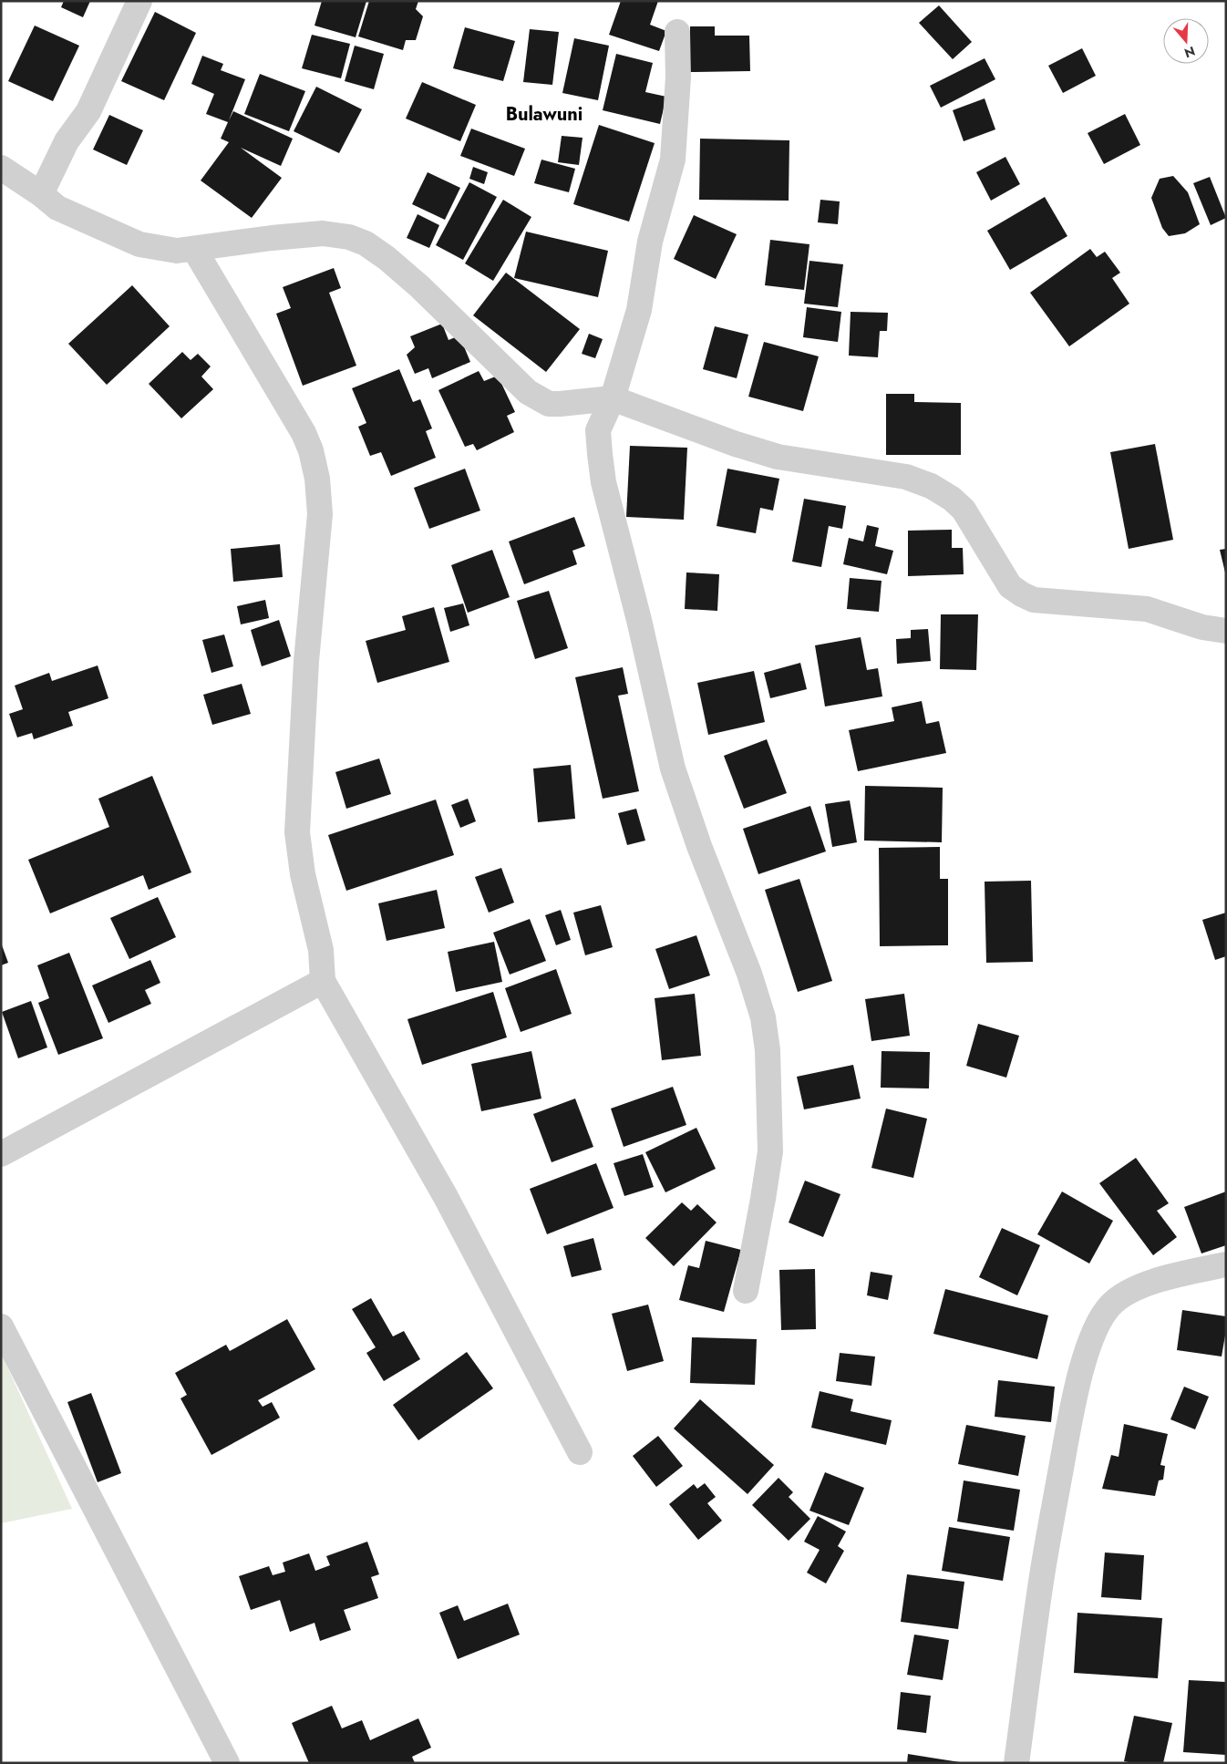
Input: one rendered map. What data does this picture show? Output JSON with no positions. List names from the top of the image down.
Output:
{
  "districts": ["Bulawuni"],
  "north": "bottom"
}
